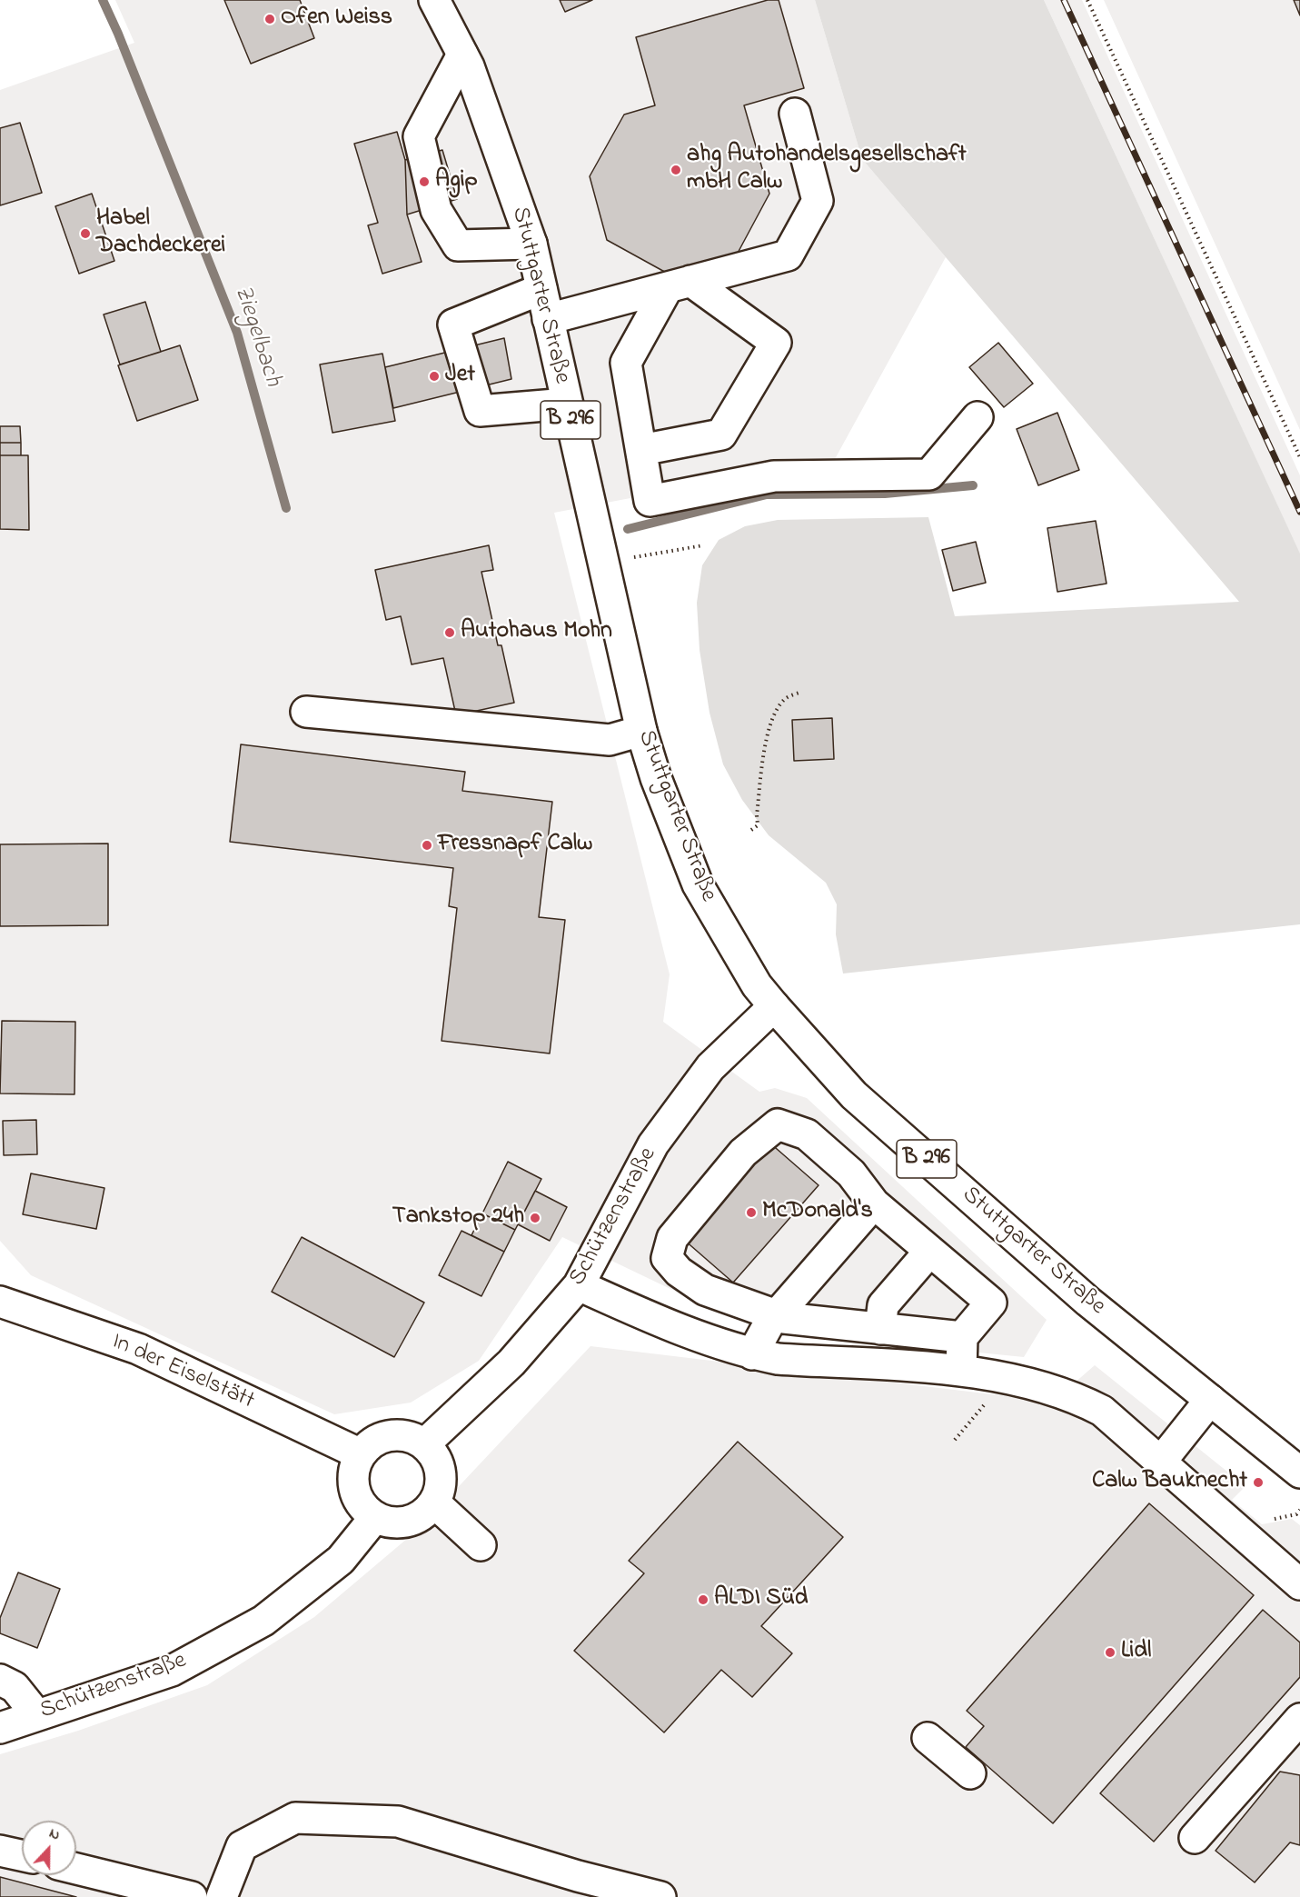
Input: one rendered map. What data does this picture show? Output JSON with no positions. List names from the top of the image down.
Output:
{
  "streets": {
    "main road": [
      "Stuttgarter Straße",
      "B 296",
      "Schützenstraße",
      "In der Eiselstätt"
    ]
  },
  "crossings": [
    ["Stuttgarter Straße", "Schützenstraße"],
    ["Schützenstraße", "In der Eiselstätt"]
  ],
  "water": ["Ziegelbach"],
  "places": [
    "Ofen Weiss",
    "ahg Autohandelsgesellschaft mbH Calw",
    "Agip",
    "Habel Dachdeckerei",
    "Jet",
    "Autohaus Mohn",
    "Fressnapf Calw",
    "McDonald's",
    "Tankstop 24h",
    "Calw Bauknecht",
    "ALDI Süd",
    "Lidl"
  ],
  "north": "top"
}
